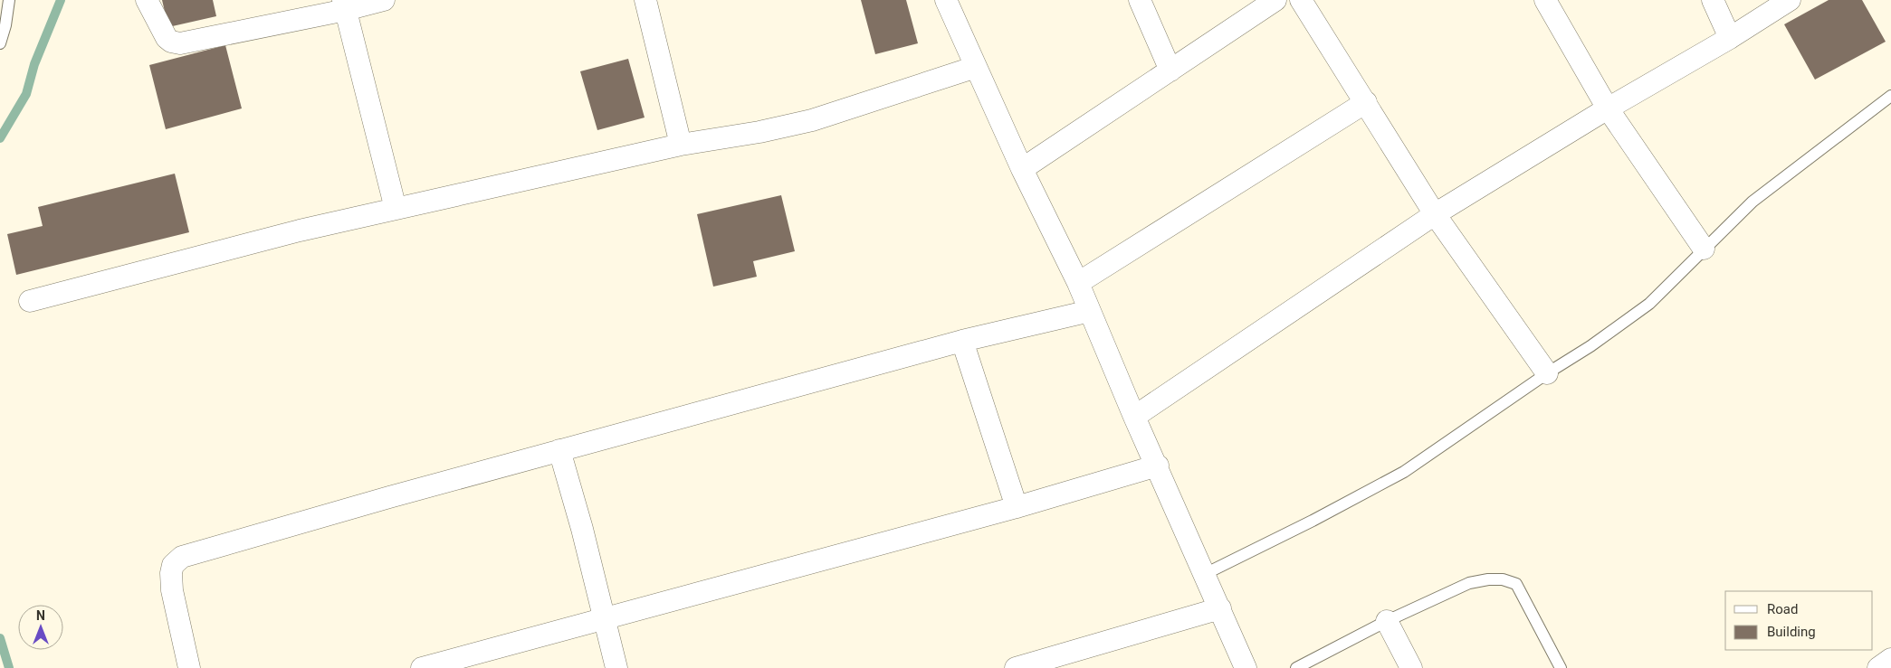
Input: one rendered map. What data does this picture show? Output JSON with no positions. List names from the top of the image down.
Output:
{
  "legend": ["Road", "Building"],
  "north": "top"
}
